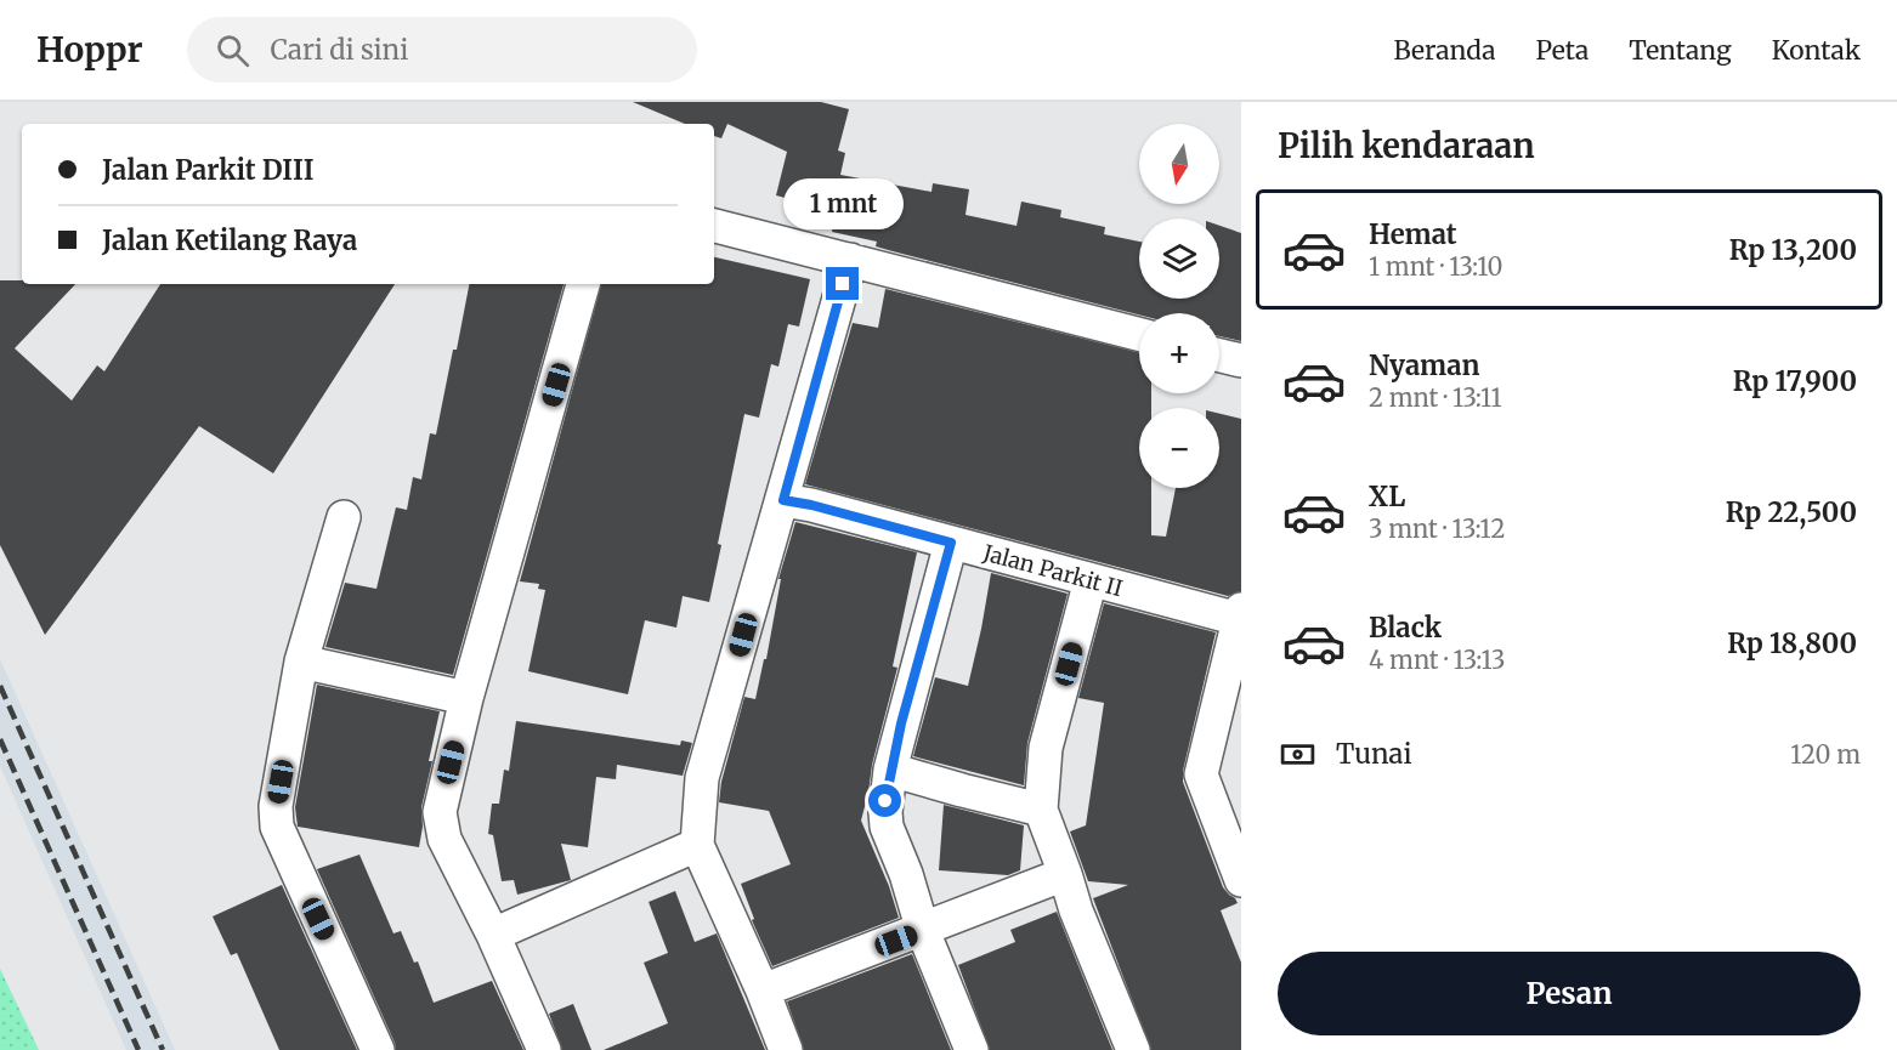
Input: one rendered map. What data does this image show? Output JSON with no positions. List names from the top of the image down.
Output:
{
  "streets": {
    "street": ["Jalan Parkit II"]
  },
  "north": "bottom",
  "page": {
    "header": "Hoppr",
    "search": "Cari di sini",
    "nav": [
      "Beranda",
      "Peta",
      "Tentang",
      "Kontak"
    ],
    "heading": "Pilih kendaraan",
    "map_buttons": ["+", "−"],
    "banner": ["Jalan Parkit DIII", "Jalan Ketilang Raya"],
    "bubble": "1 mnt",
    "list": [
      {
        "name": "Hemat",
        "note": "1 mnt · 13:10",
        "value": "Rp 13,200"
      },
      {
        "name": "Nyaman",
        "note": "2 mnt · 13:11",
        "value": "Rp 17,900"
      },
      {
        "name": "XL",
        "note": "3 mnt · 13:12",
        "value": "Rp 22,500"
      },
      {
        "name": "Black",
        "note": "4 mnt · 13:13",
        "value": "Rp 18,800"
      }
    ],
    "pay": ["Tunai", "120 m"],
    "buttons": "Pesan"
  }
}
